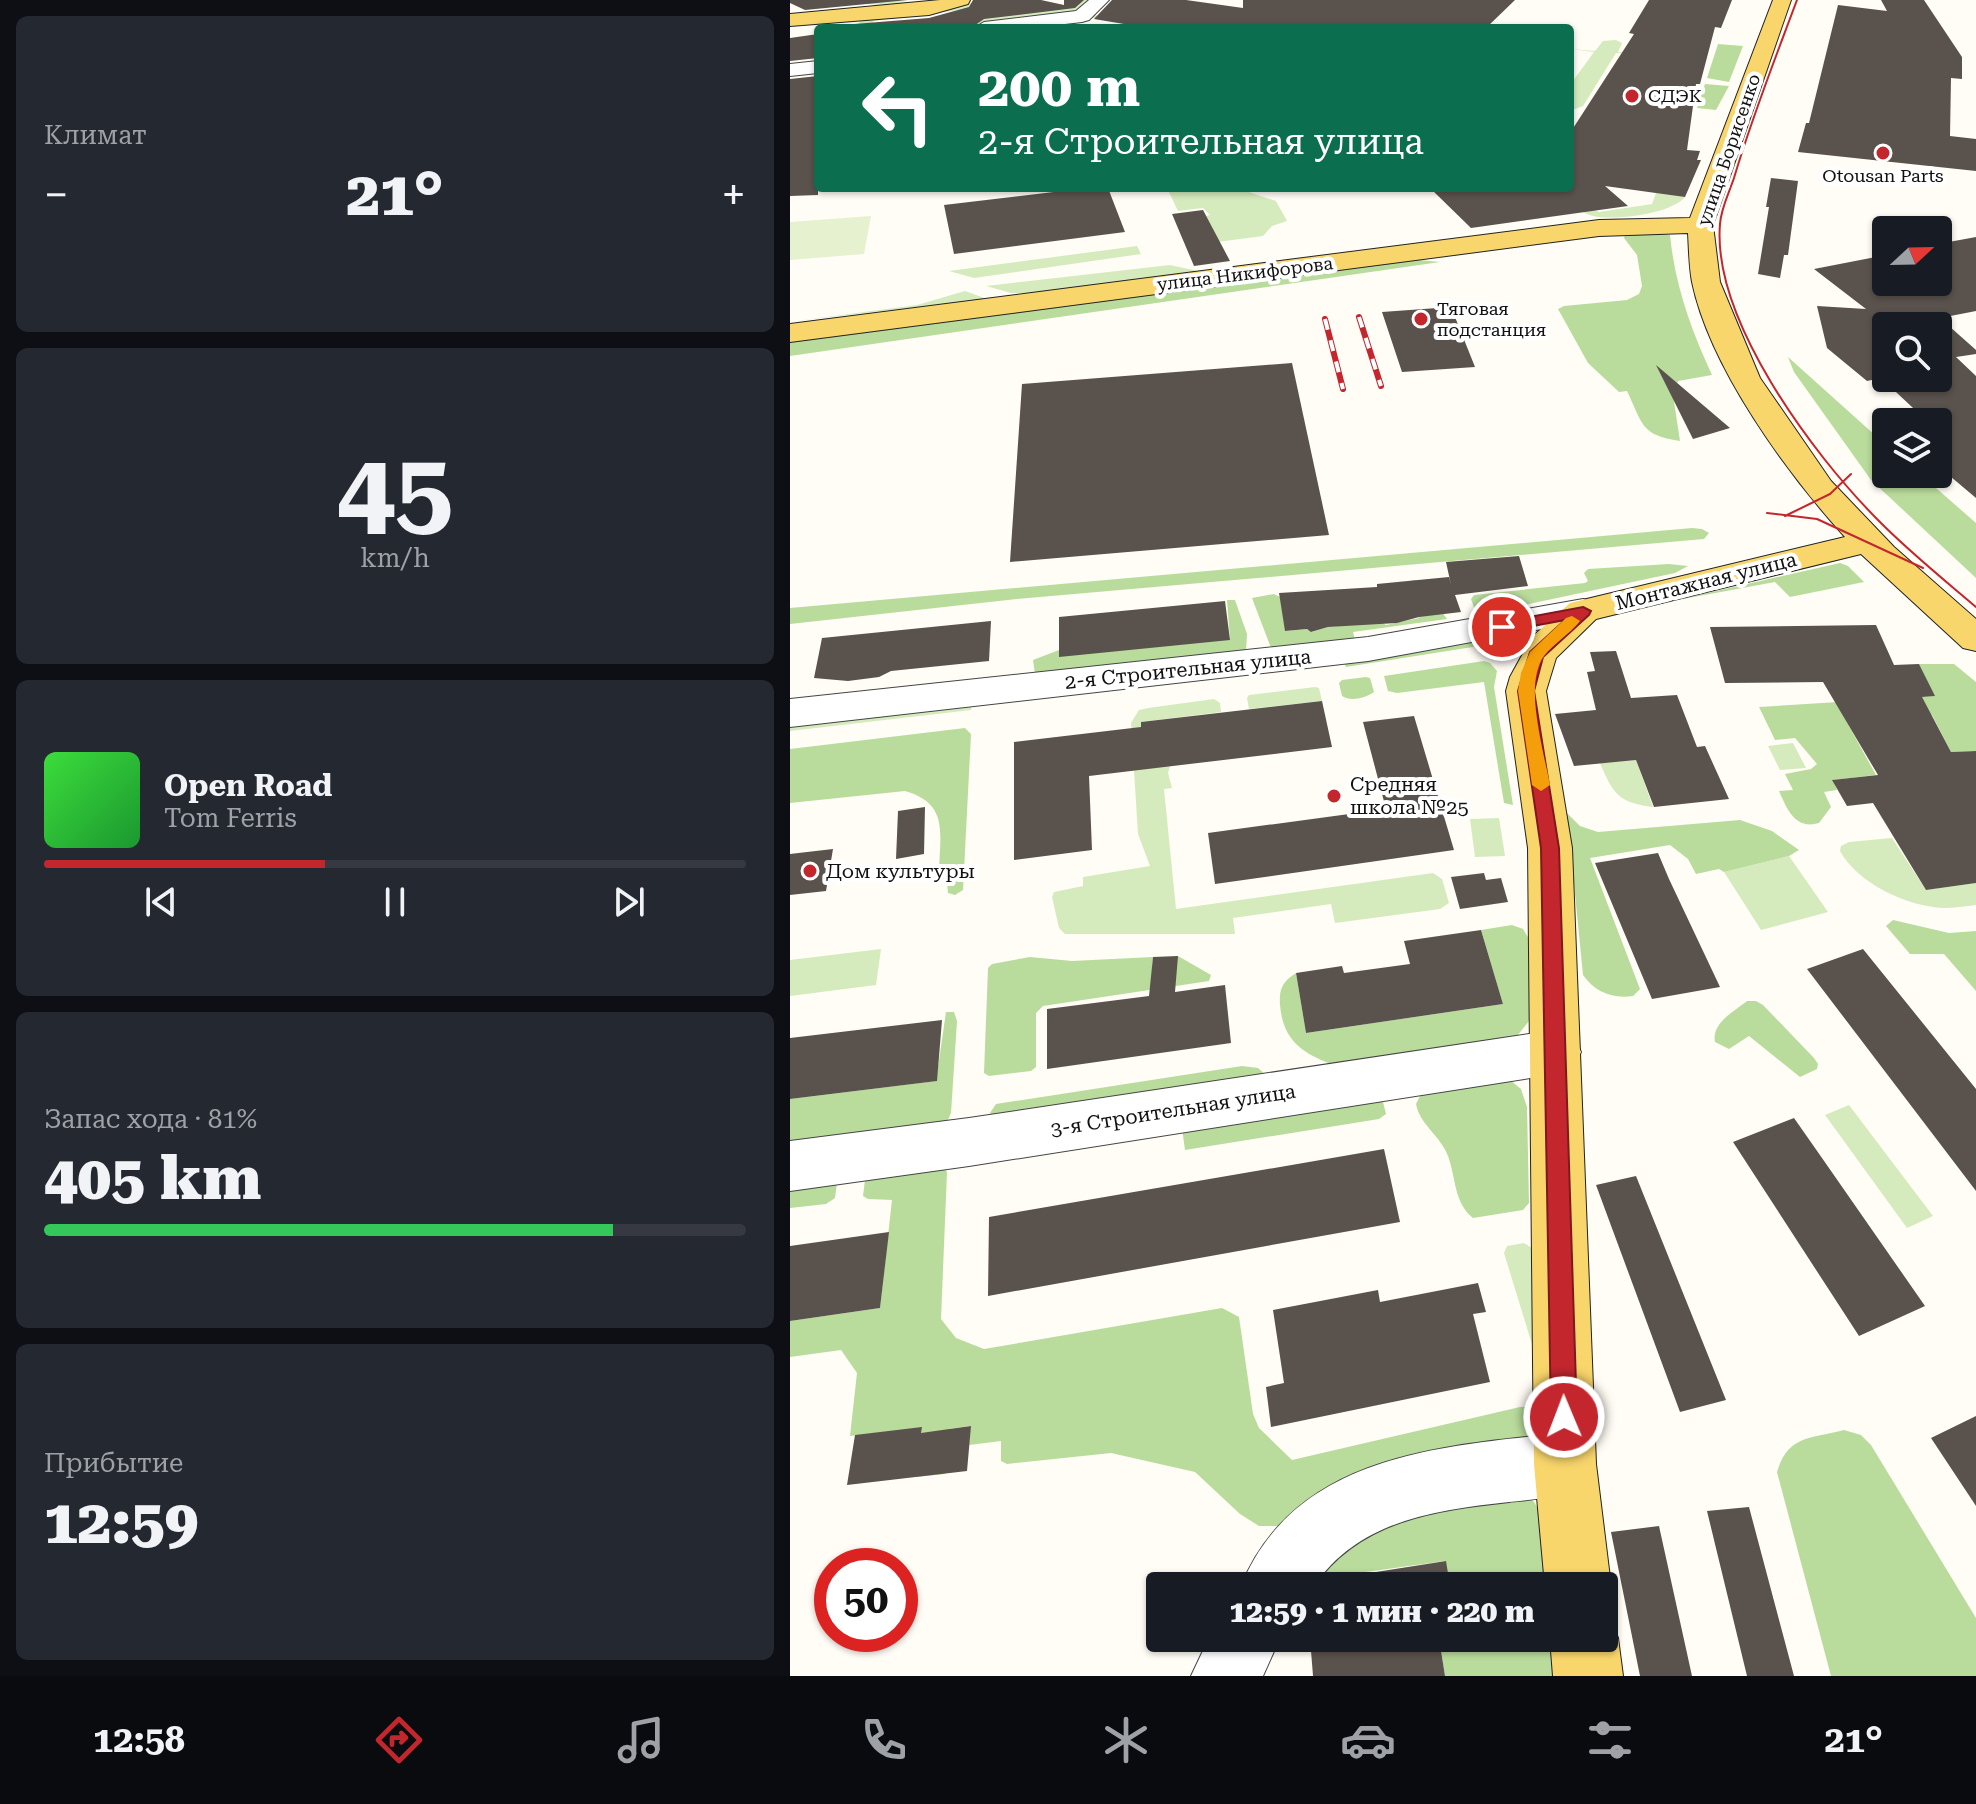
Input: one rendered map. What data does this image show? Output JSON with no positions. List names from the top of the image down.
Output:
{
  "streets": {
    "main road": ["улица Борисенко", "улица Никифорова", "Монтажная улица"],
    "street": ["2-я Строительная улица", "3-я Строительная улица"]
  },
  "crossings": [
    ["улица Борисенко", "улица Никифорова"],
    ["улица Борисенко", "Монтажная улица"],
    ["Монтажная улица", "2-я Строительная улица"],
    ["Монтажная улица", "3-я Строительная улица"]
  ],
  "places": [
    "СДЭК",
    "Otousan Parts",
    "Тяговая подстанция",
    "Средняя школа №25",
    "Дом культуры"
  ],
  "north": "right",
  "page": {
    "tile": [
      "Климат",
      ["45", "km/h"],
      ["Запас хода · 81%", "405 km"],
      ["Прибытие", "12:59"]
    ],
    "turn": ["200 m", "2-я Строительная улица"],
    "heat": ["−", "21°", "+"],
    "song": ["Open Road", "Tom Ferris"],
    "limit": "50",
    "trip": "12:59 · 1 мин · 220 m",
    "tabs": ["12:58", "21°"]
  }
}
